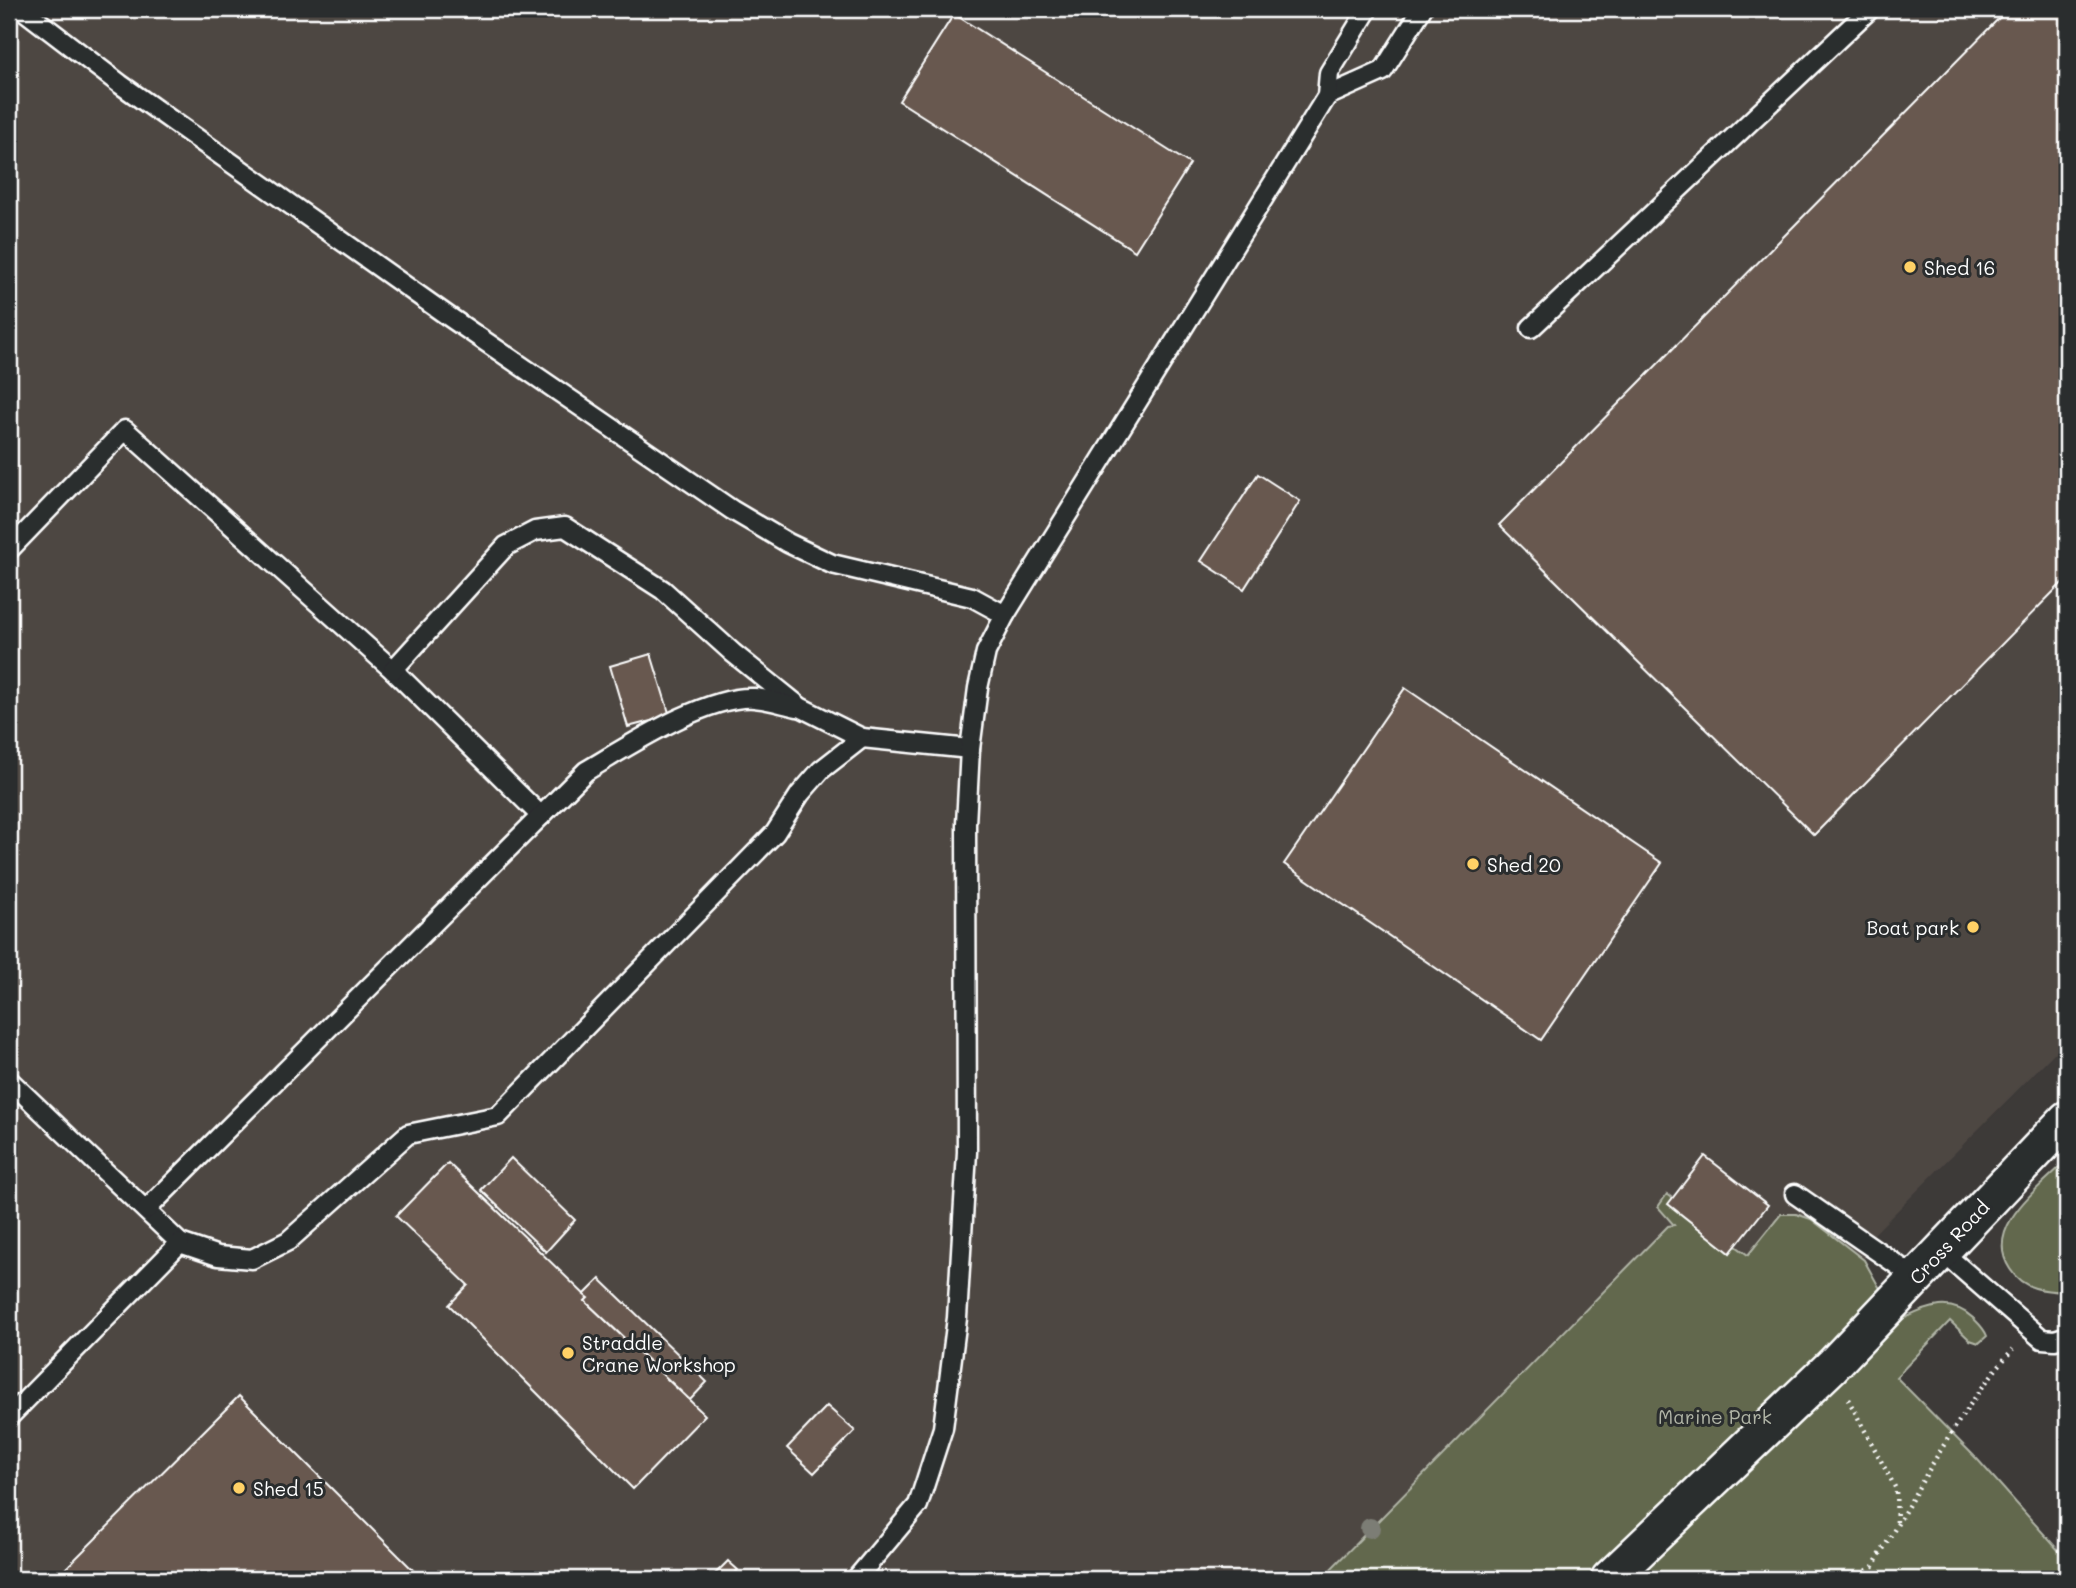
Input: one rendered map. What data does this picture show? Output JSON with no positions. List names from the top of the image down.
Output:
{
  "streets": {
    "street": ["Cross Road"]
  },
  "parks": ["Marine Park"],
  "places": [
    "Shed 16",
    "Shed 20",
    "Boat park",
    "Straddle Crane Workshop",
    "Shed 15"
  ]
}
